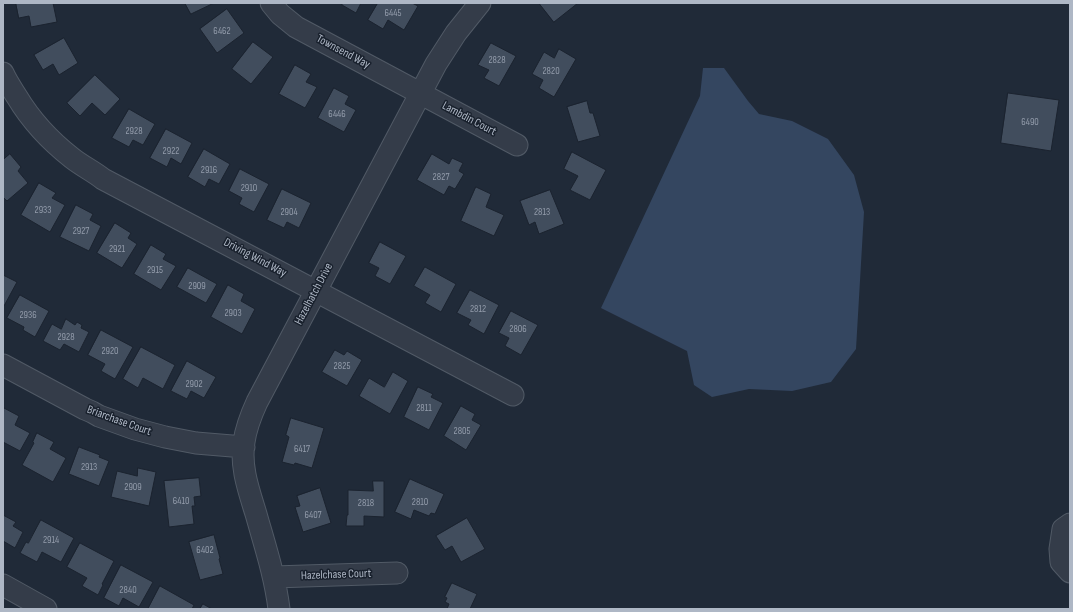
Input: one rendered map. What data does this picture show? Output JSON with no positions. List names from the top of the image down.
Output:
{
  "streets": {
    "street": [
      "Townsend Way",
      "Lambdin Court",
      "Driving Wind Way",
      "Hazelhatch Drive",
      "Briarchase Court",
      "Hazelchase Court"
    ]
  },
  "crossings": [
    ["Townsend Way", "Lambdin Court"],
    ["Townsend Way", "Hazelhatch Drive"],
    ["Lambdin Court", "Hazelhatch Drive"],
    ["Driving Wind Way", "Hazelhatch Drive"],
    ["Hazelhatch Drive", "Briarchase Court"],
    ["Hazelhatch Drive", "Hazelchase Court"]
  ],
  "house_numbers": [
    "6445",
    "6462",
    "2828",
    "2820",
    "6446",
    "6490",
    "2928",
    "2922",
    "2916",
    "2827",
    "2910",
    "2933",
    "2904",
    "2813",
    "2927",
    "2921",
    "2915",
    "2909",
    "2812",
    "2903",
    "2936",
    "2806",
    "2928",
    "2920",
    "2825",
    "2902",
    "2811",
    "2805",
    "6417",
    "2913",
    "2909",
    "6410",
    "2810",
    "2818",
    "6407",
    "2914",
    "6402",
    "2840"
  ]
}
